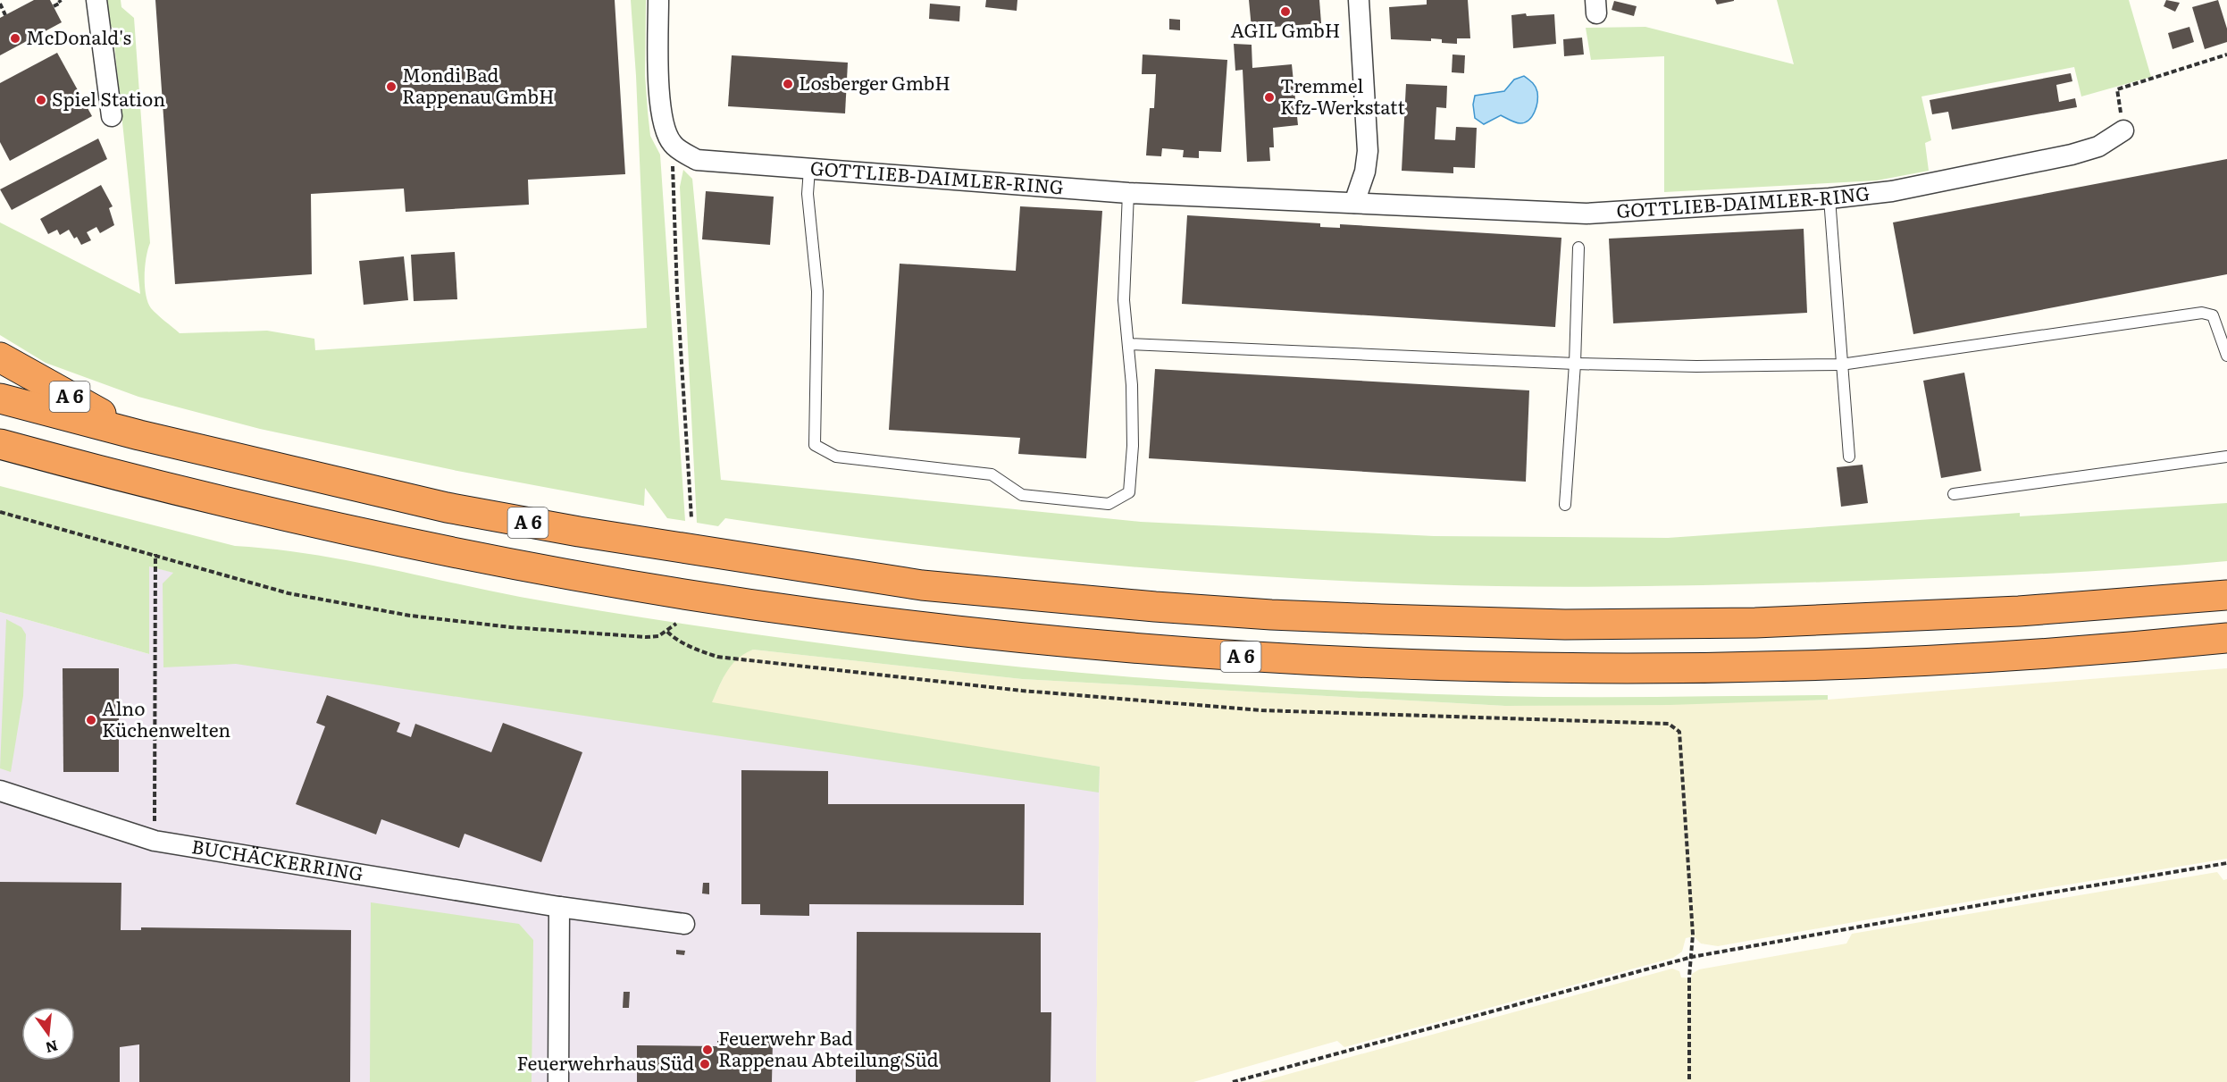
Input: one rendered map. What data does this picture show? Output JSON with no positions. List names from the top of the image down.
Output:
{
  "streets": {
    "highway": ["A 6"],
    "street": ["GOTTLIEB-DAIMLER-RING", "BUCHÄCKERRING"]
  },
  "places": [
    "AGIL GmbH",
    "McDonald's",
    "Losberger GmbH",
    "Mondi Bad Rappenau GmbH",
    "Tremmel Kfz-Werkstatt",
    "Spiel Station",
    "Alno Küchenwelten",
    "Feuerwehr Bad Rappenau Abteilung Süd",
    "Feuerwehrhaus Süd"
  ],
  "north": "bottom"
}
